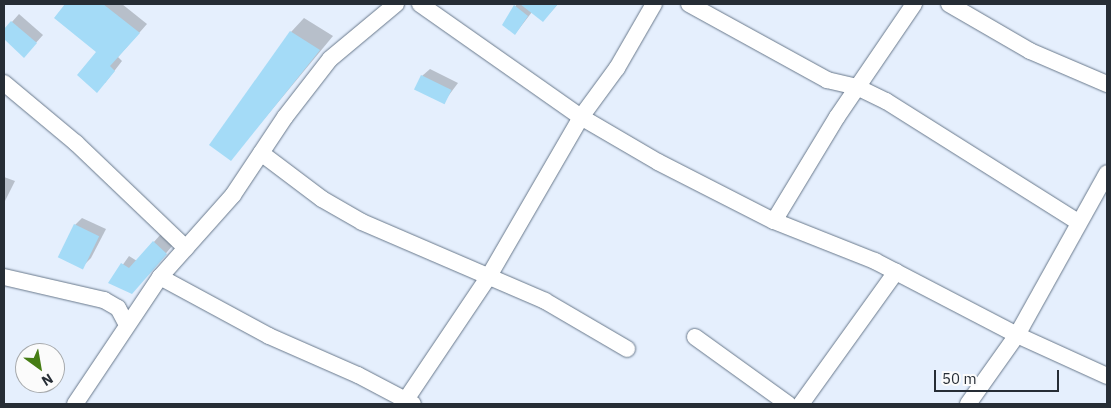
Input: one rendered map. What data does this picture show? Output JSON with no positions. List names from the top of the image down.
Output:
{
  "scale_bar": "50 m",
  "north": "bottom right"
}
